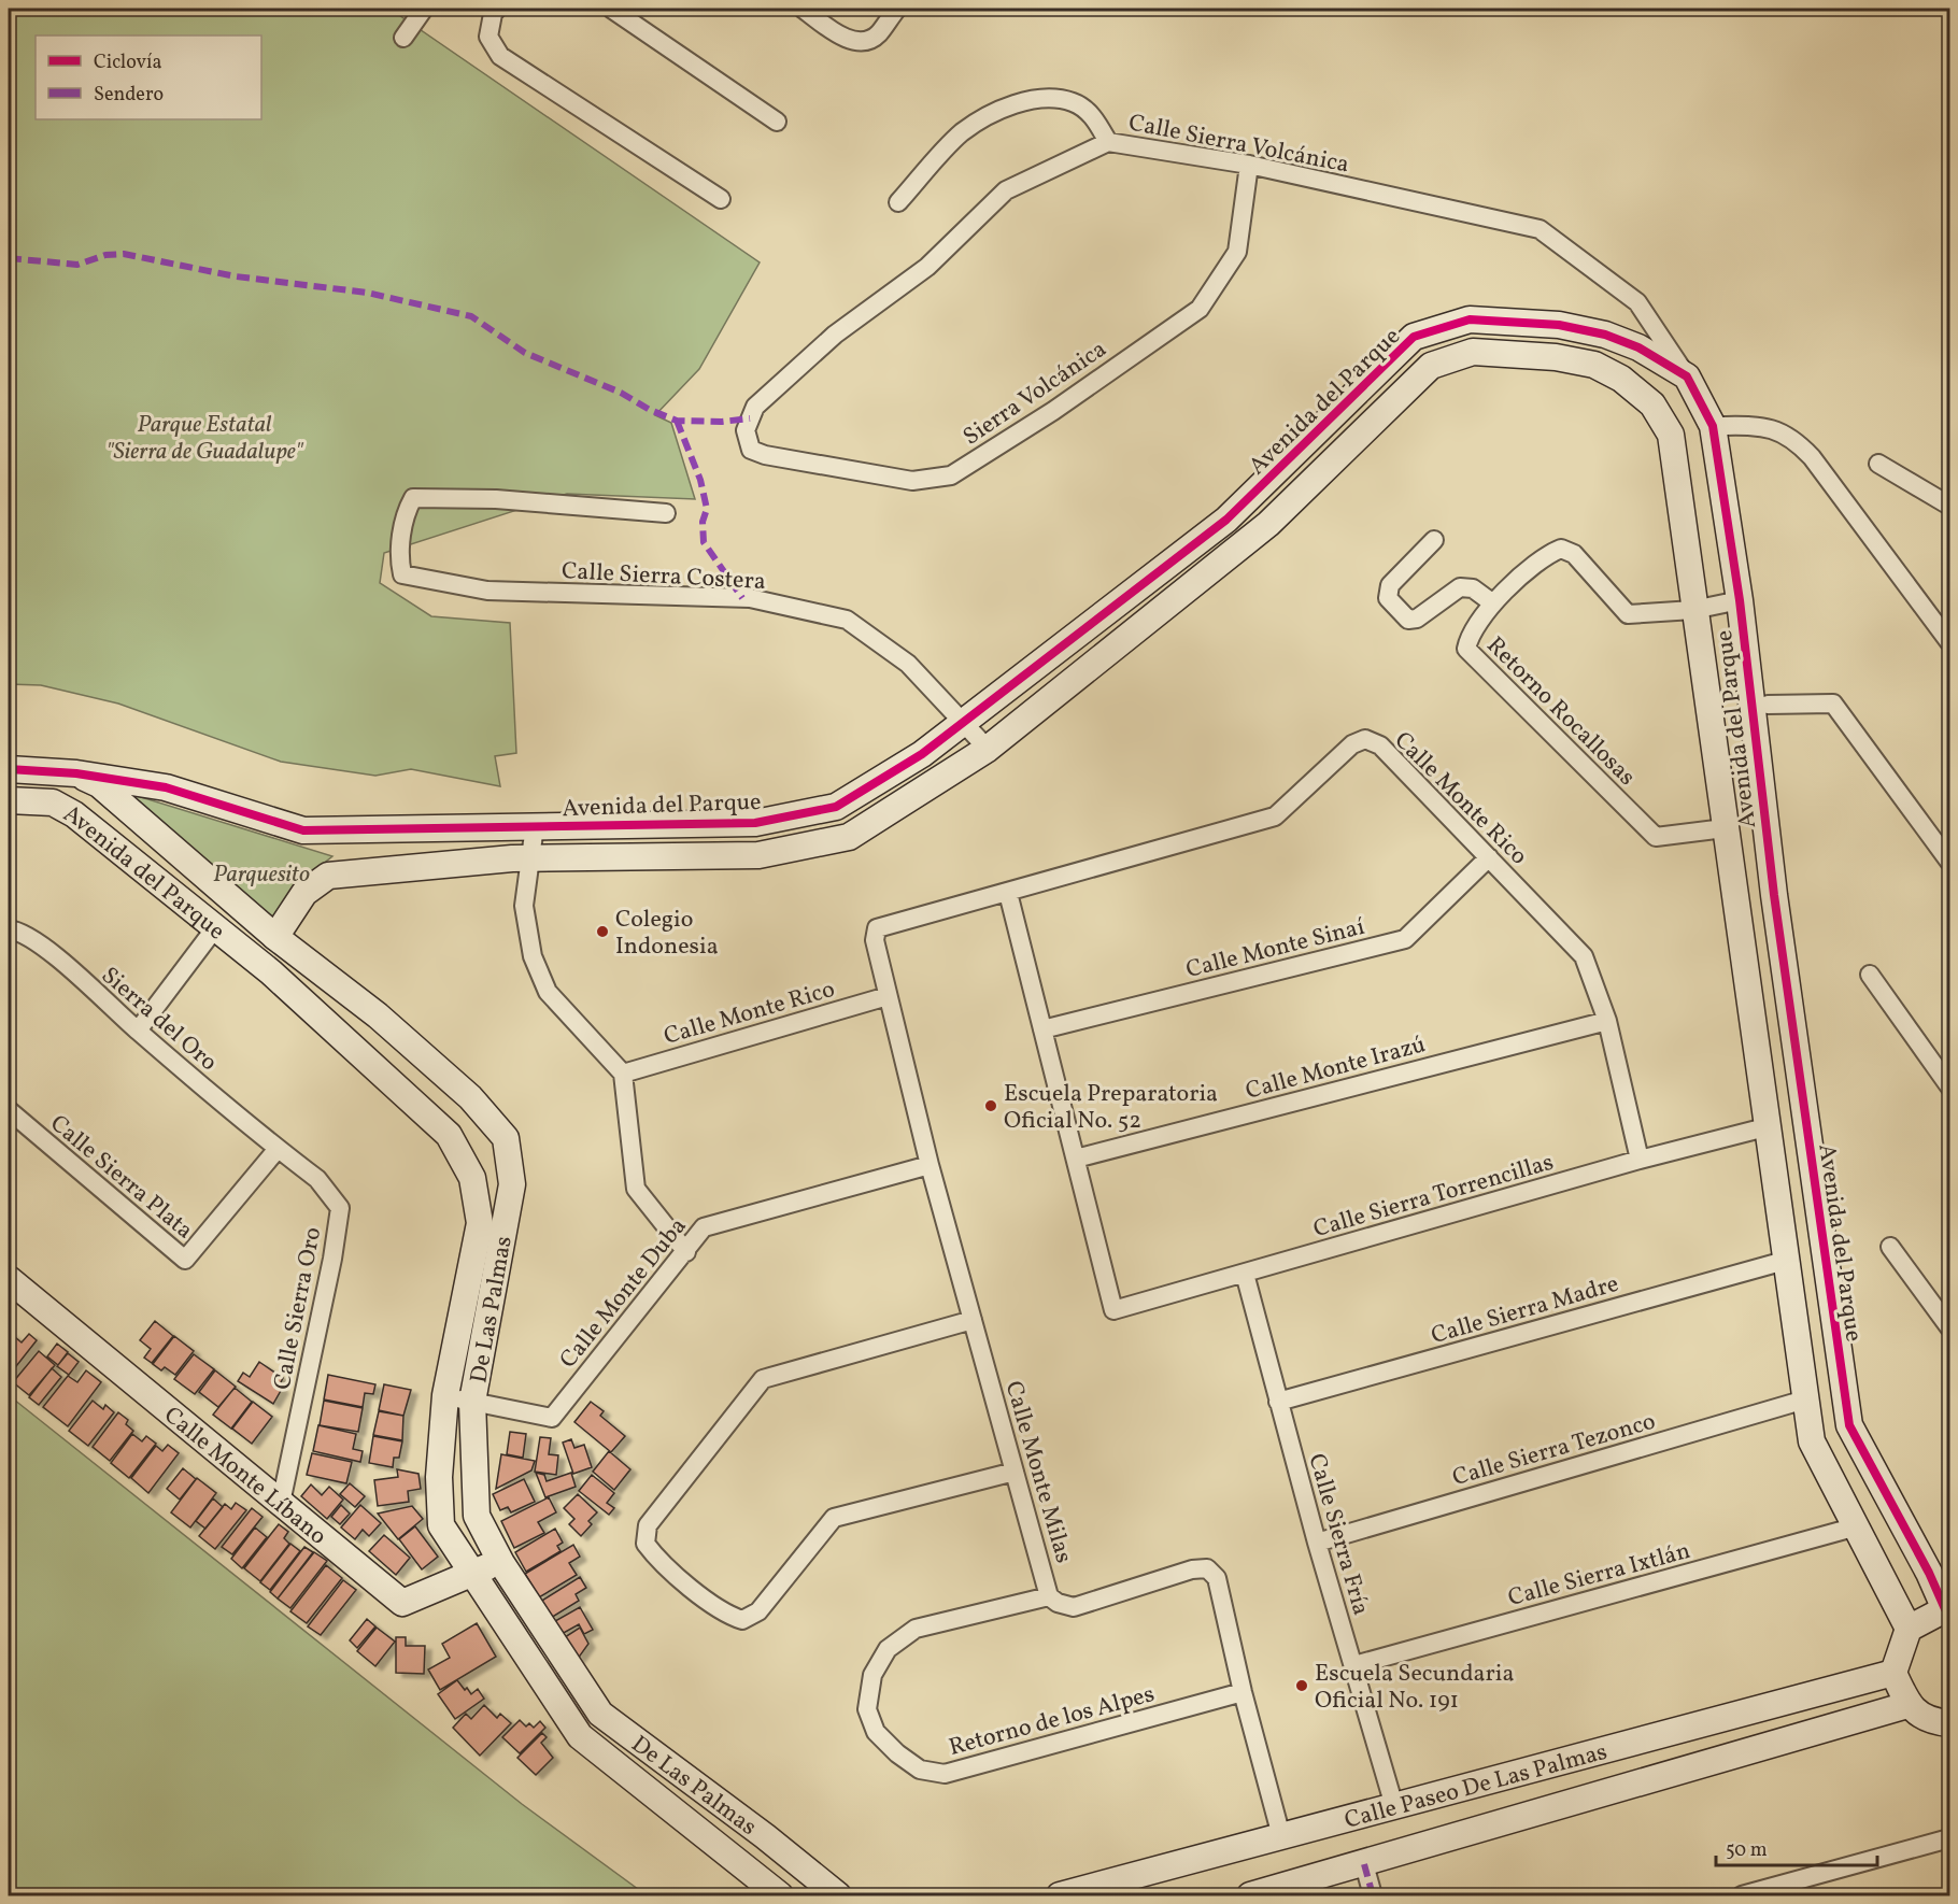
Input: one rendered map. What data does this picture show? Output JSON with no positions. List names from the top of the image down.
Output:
{
  "streets": {
    "street": [
      "Calle Sierra Volcánica",
      "Sierra Volcánica",
      "Avenida del Parque",
      "Calle Sierra Costera",
      "Retorno Rocallosas",
      "Calle Monte Rico",
      "Calle Monte Sinaí",
      "Sierra del Oro",
      "Calle Monte Irazú",
      "Calle Sierra Plata",
      "Calle Sierra Torrencillas",
      "Calle Monte Duba",
      "Calle Sierra Oro",
      "Calle Sierra Madre",
      "De Las Palmas",
      "Calle Sierra Tezonco",
      "Calle Monte Milas",
      "Calle Monte Líbano",
      "Calle Sierra Fría",
      "Calle Sierra Ixtlán",
      "Retorno de los Alpes",
      "Calle Paseo De Las Palmas"
    ]
  },
  "crossings": [
    ["Calle Sierra Volcánica", "Sierra Volcánica"],
    ["Calle Sierra Volcánica", "Avenida del Parque"],
    ["Avenida del Parque", "Calle Sierra Costera"],
    ["Avenida del Parque", "Retorno Rocallosas"],
    ["Avenida del Parque", "Calle Sierra Torrencillas"],
    ["Avenida del Parque", "Calle Sierra Madre"],
    ["Avenida del Parque", "De Las Palmas"],
    ["Avenida del Parque", "Calle Sierra Tezonco"],
    ["Avenida del Parque", "Calle Sierra Ixtlán"],
    ["Calle Monte Rico", "Calle Monte Sinaí"],
    ["Calle Monte Rico", "Calle Monte Irazú"],
    ["Calle Monte Rico", "Calle Sierra Torrencillas"],
    ["Calle Monte Rico", "Calle Monte Milas"],
    ["Sierra del Oro", "Calle Sierra Plata"],
    ["Sierra del Oro", "Calle Sierra Oro"],
    ["Calle Monte Irazú", "Calle Sierra Torrencillas"],
    ["Calle Sierra Plata", "Calle Sierra Oro"],
    ["Calle Sierra Torrencillas", "Calle Sierra Fría"],
    ["Calle Monte Duba", "De Las Palmas"],
    ["Calle Monte Duba", "Calle Monte Milas"],
    ["Calle Sierra Oro", "Calle Monte Líbano"],
    ["Calle Sierra Madre", "Calle Sierra Fría"],
    ["De Las Palmas", "Calle Monte Líbano"],
    ["Calle Sierra Tezonco", "Calle Sierra Fría"],
    ["Calle Monte Milas", "Retorno de los Alpes"],
    ["Calle Monte Milas", "Calle Paseo De Las Palmas"],
    ["Calle Sierra Fría", "Calle Sierra Ixtlán"],
    ["Calle Sierra Fría", "Calle Paseo De Las Palmas"]
  ],
  "parks": ["Parque Estatal \"Sierra de Guadalupe\"", "Parquesito"],
  "places": ["Colegio Indonesia", "Escuela Preparatoria Oficial No. 52", "Escuela Secundaria Oficial No. 191"],
  "legend": ["Ciclovía", "Sendero"],
  "scale_bar": "50 m"
}
